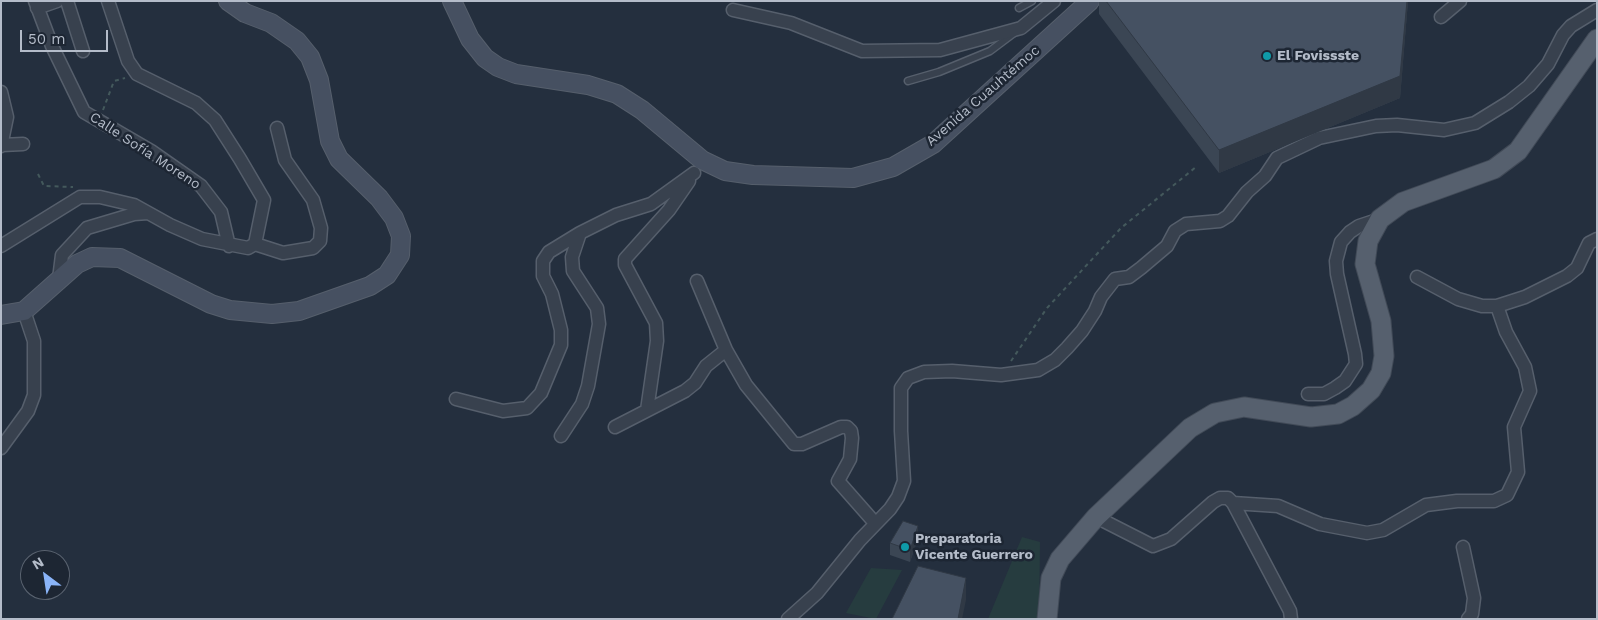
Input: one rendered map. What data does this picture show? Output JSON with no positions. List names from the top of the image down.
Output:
{
  "streets": {
    "main road": ["Avenida Cuauhtémoc"],
    "street": ["Calle Sofía Moreno"]
  },
  "places": ["El Fovissste", "Preparatoria Vicente Guerrero"],
  "scale_bar": "50 m",
  "north": "top left"
}
